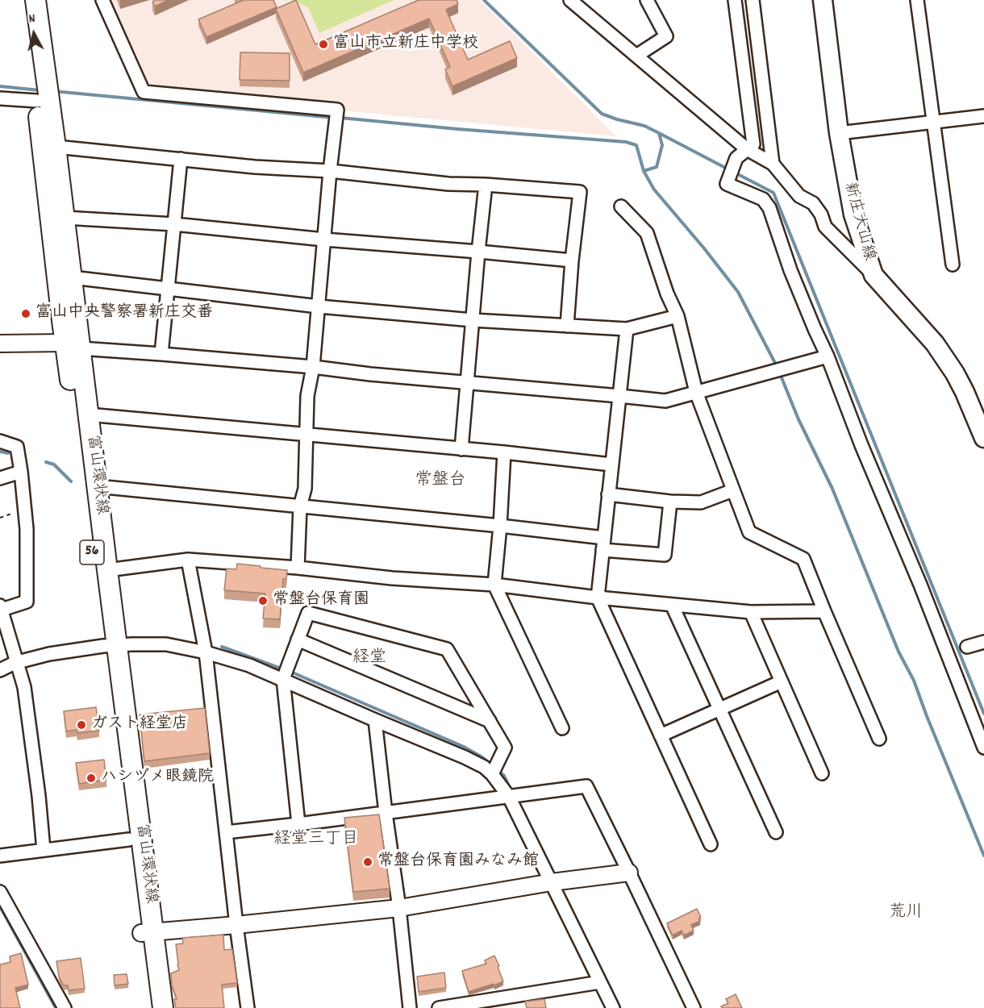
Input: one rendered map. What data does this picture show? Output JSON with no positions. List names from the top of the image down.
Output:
{
  "streets": {
    "main road": ["新庄大山線", "富山環状線", "56"]
  },
  "districts": [
    "常盤台",
    "経堂",
    "経堂三丁目",
    "荒川"
  ],
  "places": [
    "富山市立新庄中学校",
    "富山中央警察署新庄交番",
    "常盤台保育園",
    "ガスト経堂店",
    "ハシヅメ眼鏡院",
    "常盤台保育園みなみ館"
  ],
  "north": "top"
}
